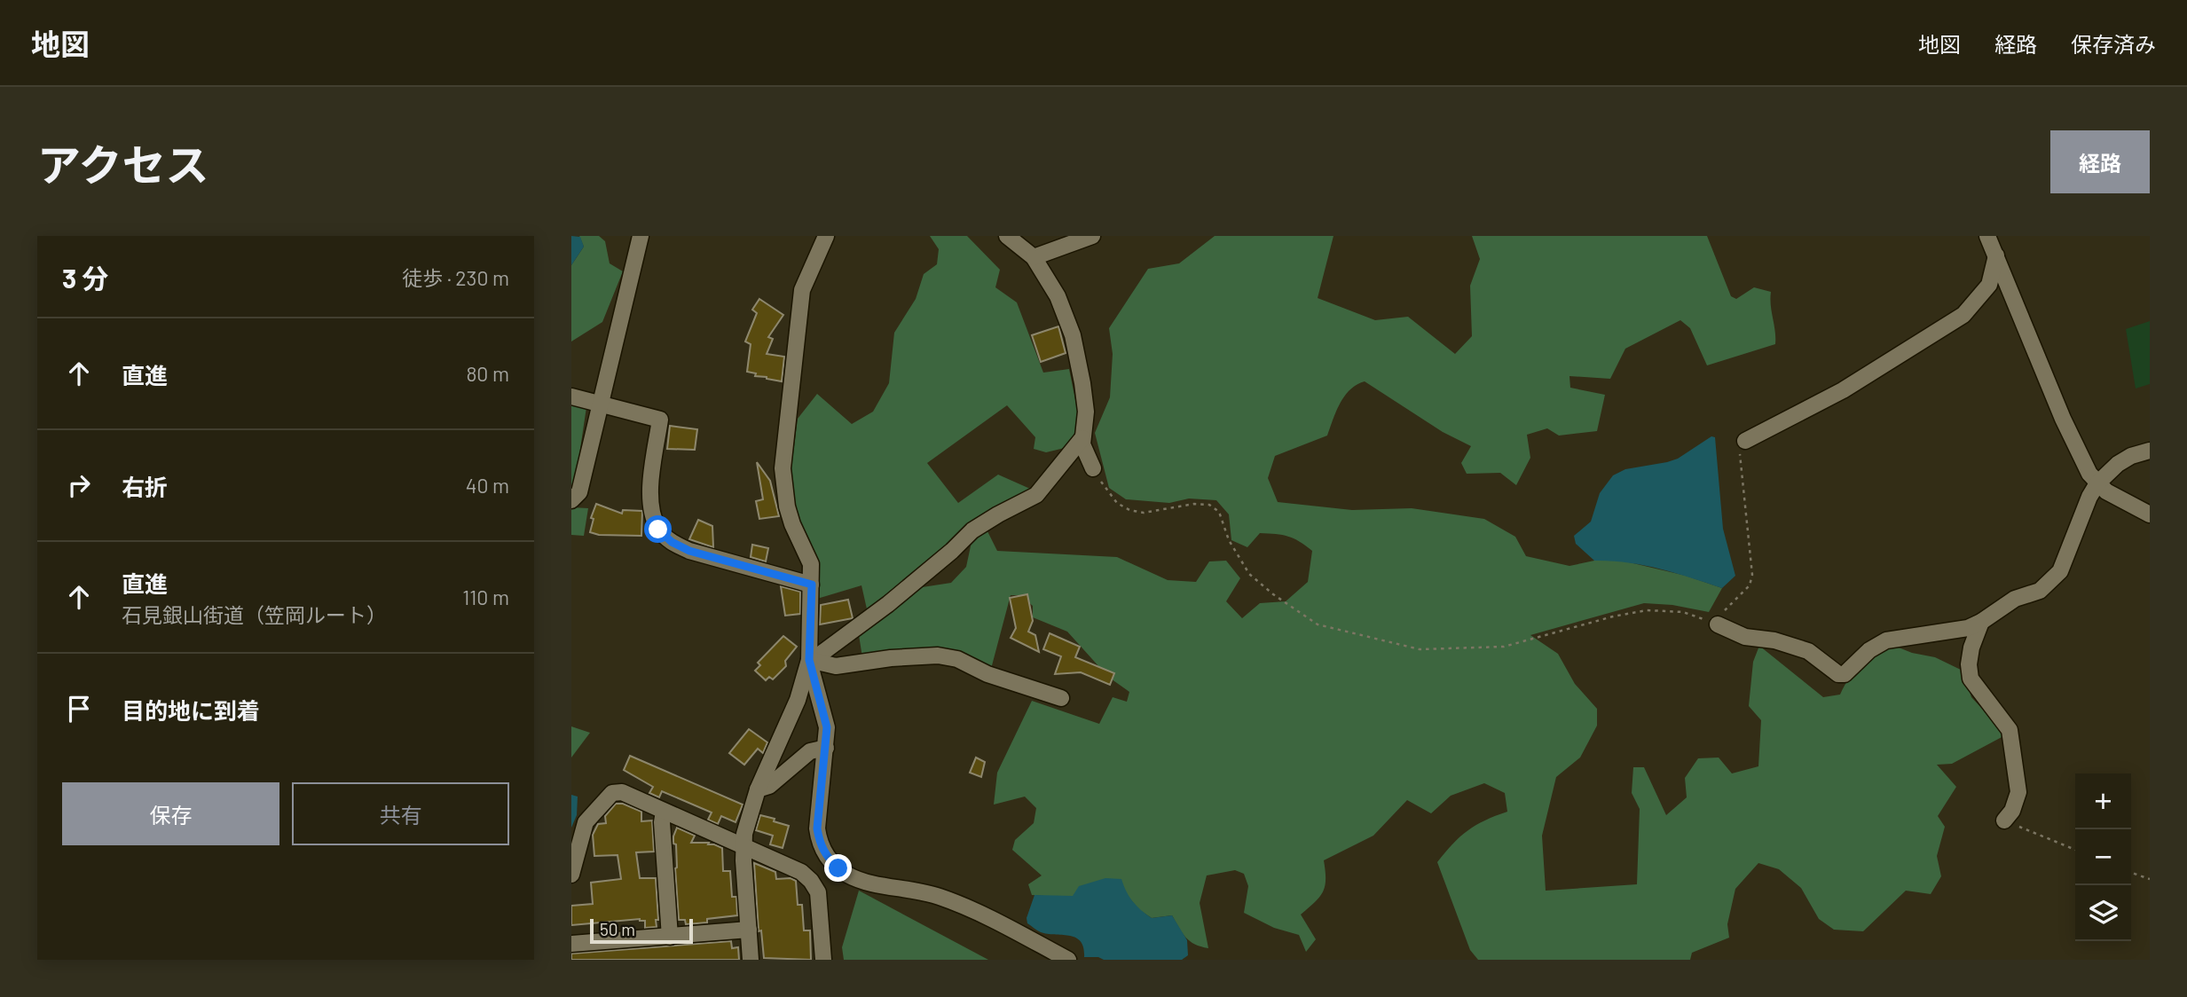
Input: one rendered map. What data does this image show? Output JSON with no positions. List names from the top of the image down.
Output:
{
  "scale_bar": "50 m",
  "page": {
    "header": "地図",
    "nav": ["地図", "経路", "保存済み"],
    "title": "アクセス",
    "buttons": [
      "経路",
      ["保存", "共有"]
    ],
    "heading": ["3 分", "徒歩 · 230 m"],
    "list": [
      ["直進", "80 m"],
      ["右折", "40 m"],
      ["直進", "石見銀山街道（笠岡ルート）", "110 m"],
      "目的地に到着"
    ],
    "map_buttons": ["+", "−"],
    "scale": "50 m"
  }
}
